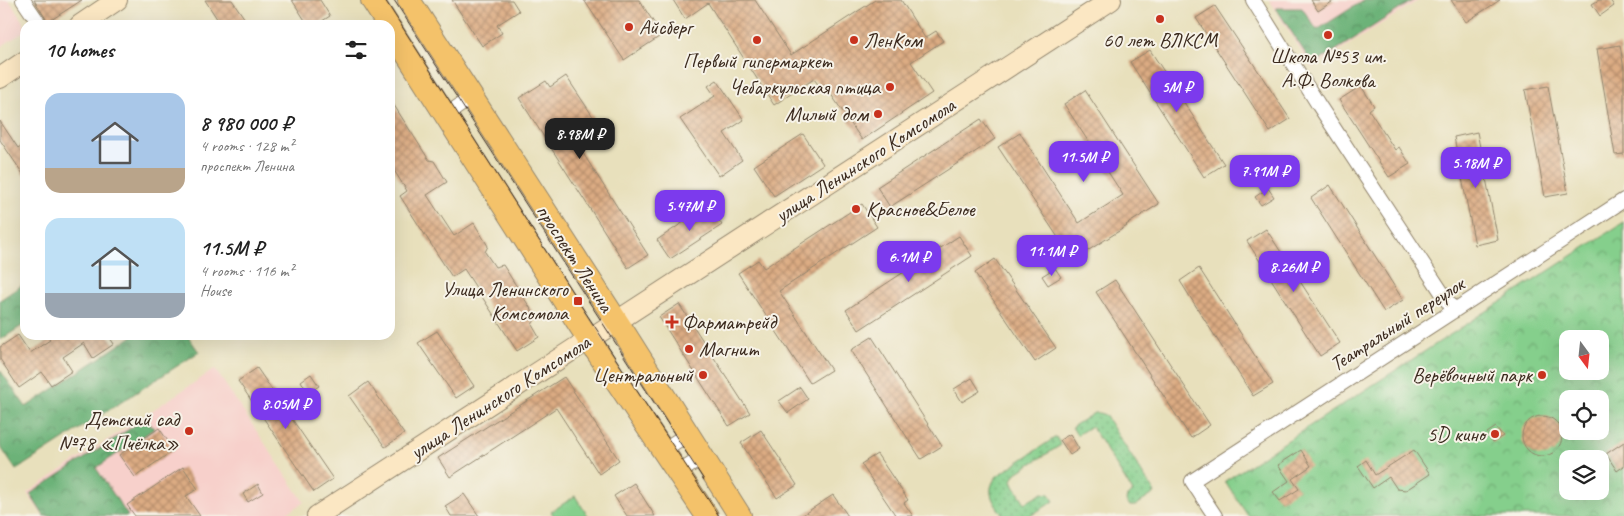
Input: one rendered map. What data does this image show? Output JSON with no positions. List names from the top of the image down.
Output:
{
  "streets": {
    "main road": ["проспект Ленина"],
    "street": ["улица Ленинского Комсомола", "Театральный переулок"]
  },
  "crossings": [
    ["улица Ленинского Комсомола", "проспект Ленина"]
  ],
  "places": {
    "other": [
      "60 лет ВЛКСМ",
      "Айсберг",
      "Школа №53 им. А.Ф. Волкова",
      "Первый гипермаркет",
      "ЛенКом",
      "Чебаркульская птица",
      "Милый дом",
      "Красное&Белое",
      "Магнит",
      "Центральный",
      "Верёвочный парк",
      "Детский сад №78 «Пчёлка»",
      "5D кино"
    ],
    "transit": ["Улица Ленинского Комсомола"],
    "health": ["Фарматрейд"]
  },
  "north": "bottom",
  "page": {
    "heading": "10 homes",
    "price": [
      "5M ₽",
      "8.98M ₽",
      "11.5M ₽",
      "5.18M ₽",
      "7.91M ₽",
      "5.47M ₽",
      "11.1M ₽",
      "6.1M ₽",
      "8.26M ₽",
      "8.05M ₽"
    ],
    "list": [
      {
        "name": "8 980 000 ₽",
        "note": "4 rooms · 128 m² · проспект Ленина"
      },
      {
        "name": "11.5M ₽",
        "note": "4 rooms · 116 m² · House"
      }
    ]
  }
}
